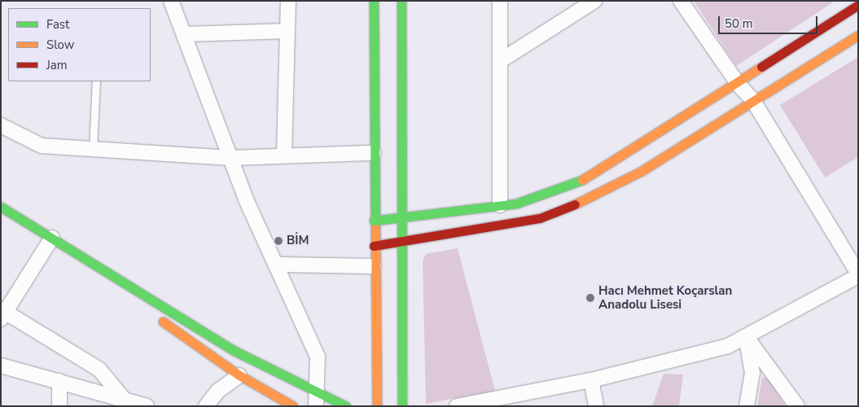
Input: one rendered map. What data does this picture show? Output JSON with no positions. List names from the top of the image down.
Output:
{
  "places": ["BİM", "Hacı Mehmet Koçarslan Anadolu Lisesi"],
  "legend": ["Fast", "Slow", "Jam"],
  "scale_bar": "50 m"
}
